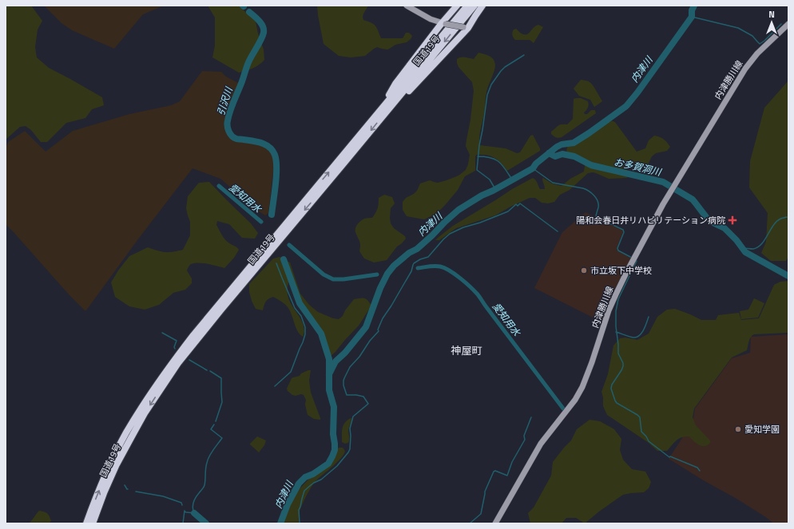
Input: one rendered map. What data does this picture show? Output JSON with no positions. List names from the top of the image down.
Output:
{
  "streets": {
    "highway": ["国道19号"],
    "main road": ["内津勝川線"]
  },
  "districts": ["神屋町"],
  "water": [
    "内津川",
    "引沢川",
    "お多賀洞川",
    "愛知用水"
  ],
  "places": {
    "health": ["陽和会春日井リハビリテーション病院"],
    "other": ["市立坂下中学校", "愛知学園"]
  },
  "north": "top"
}
